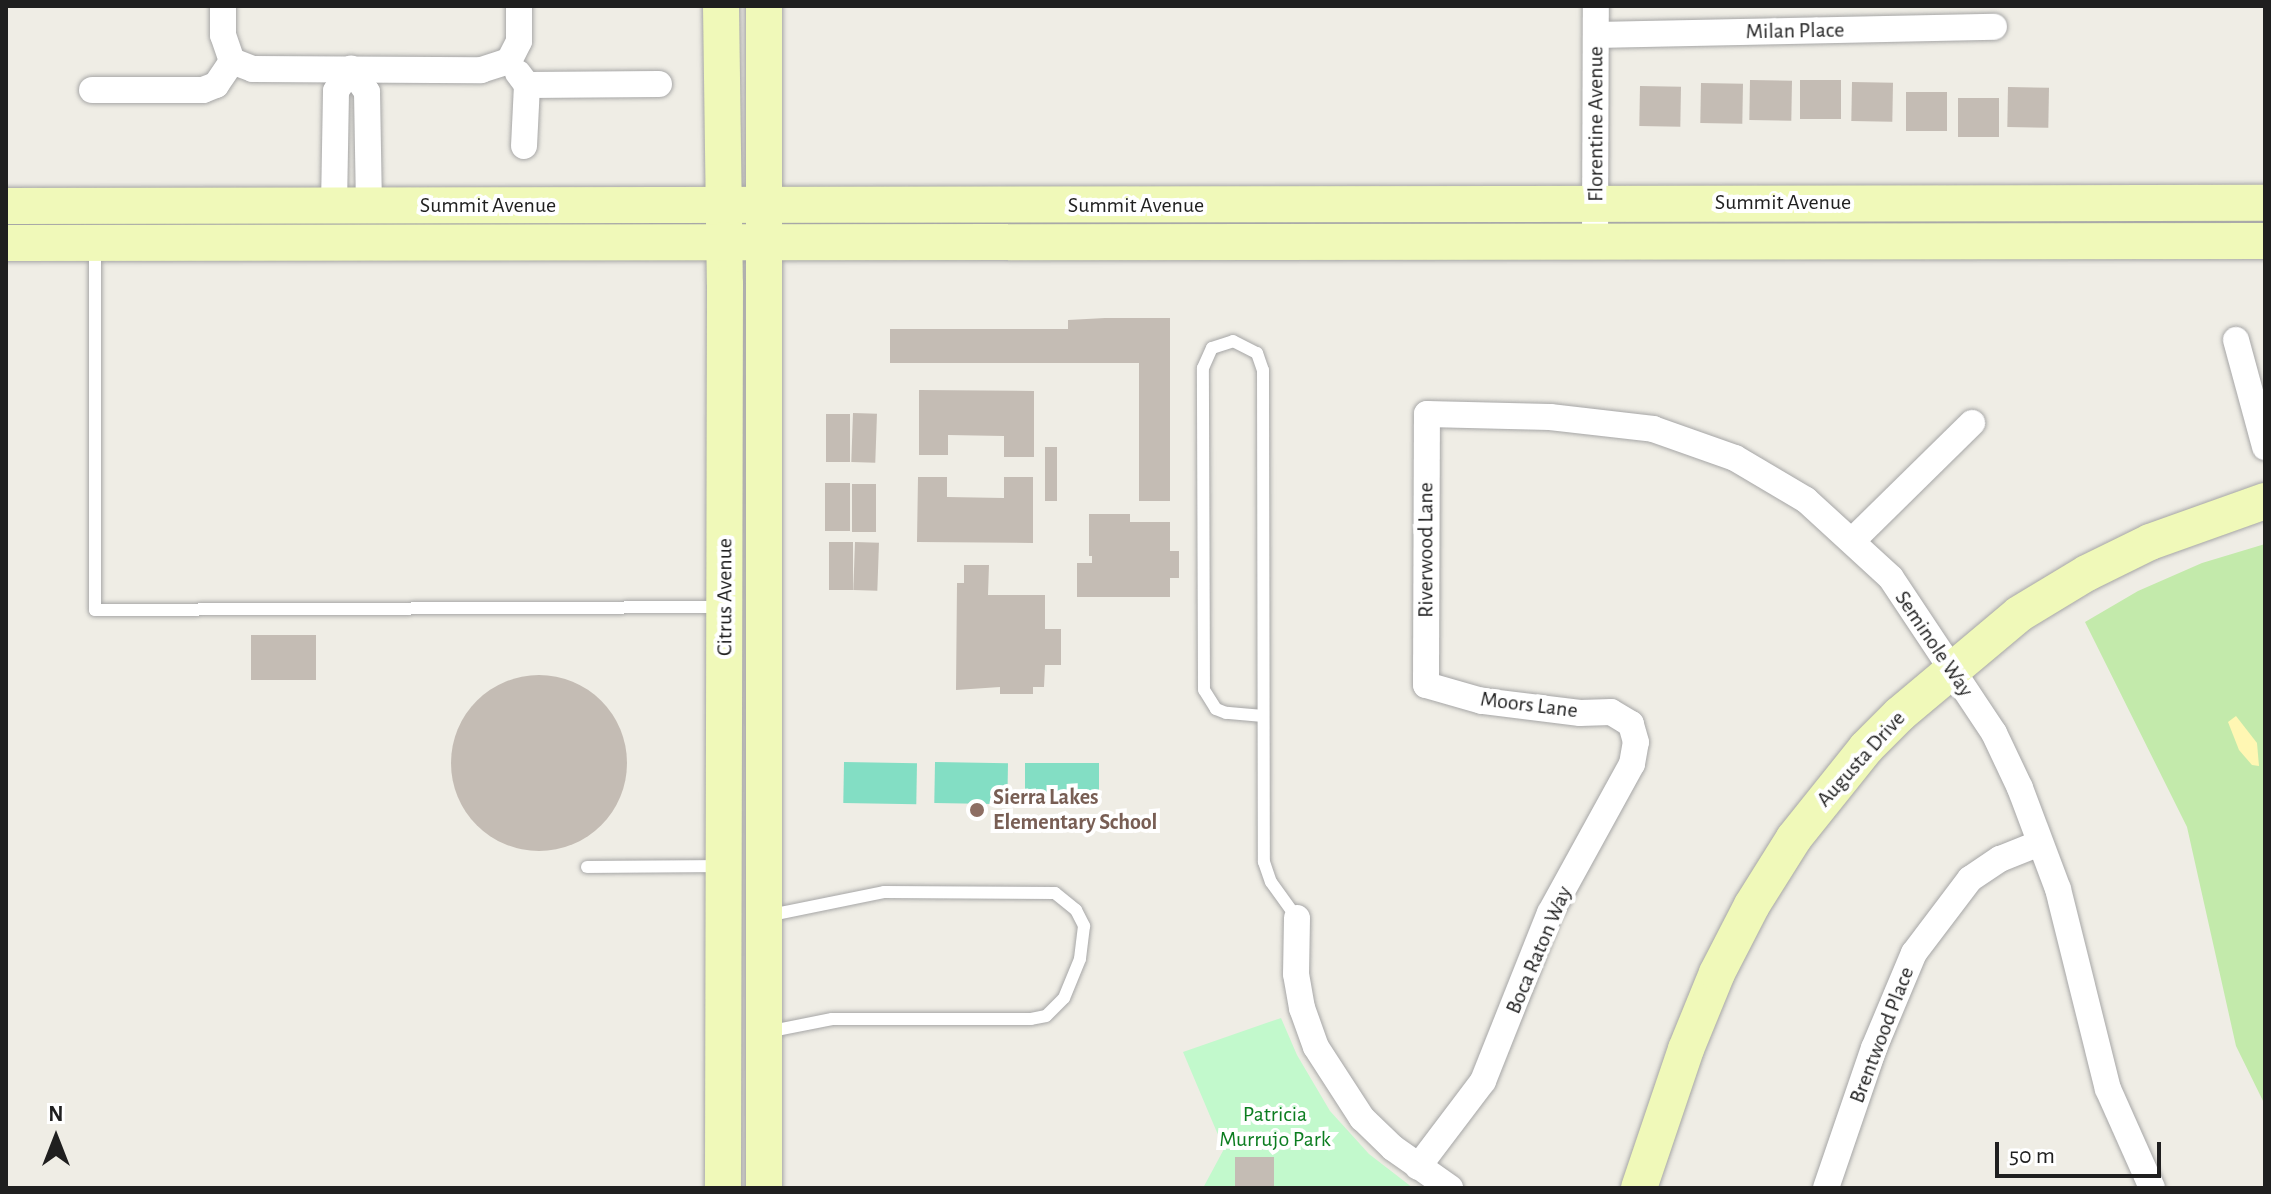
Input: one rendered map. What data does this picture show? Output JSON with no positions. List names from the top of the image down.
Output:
{
  "streets": {
    "main road": ["Summit Avenue", "Citrus Avenue", "Augusta Drive"],
    "street": [
      "Milan Place",
      "Florentine Avenue",
      "Riverwood Lane",
      "Seminole Way",
      "Moors Lane",
      "Boca Raton Way",
      "Brentwood Place"
    ]
  },
  "crossings": [
    ["Milan Place", "Florentine Avenue"],
    ["Florentine Avenue", "Summit Avenue"],
    ["Summit Avenue", "Citrus Avenue"],
    ["Riverwood Lane", "Seminole Way"],
    ["Riverwood Lane", "Moors Lane"],
    ["Seminole Way", "Augusta Drive"],
    ["Seminole Way", "Brentwood Place"],
    ["Moors Lane", "Boca Raton Way"]
  ],
  "parks": ["Patricia Murrujo Park"],
  "places": ["Sierra Lakes Elementary School"],
  "scale_bar": "50 m",
  "north": "top"
}
